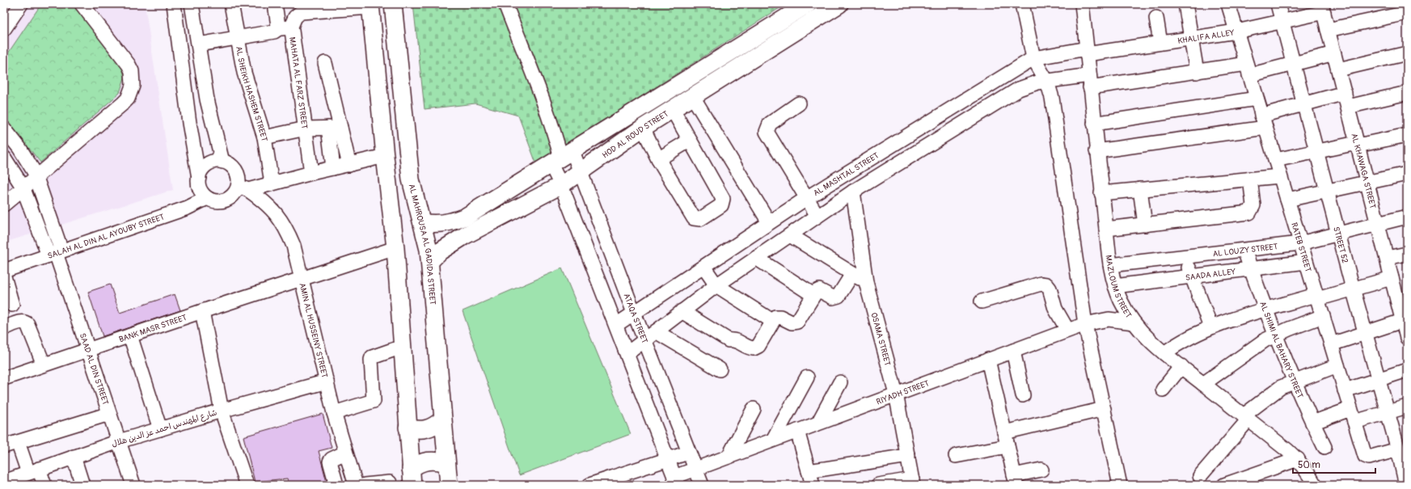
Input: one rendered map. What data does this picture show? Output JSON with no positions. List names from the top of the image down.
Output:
{
  "streets": {
    "main road": ["HOD AL ROUD STREET", "AL MAHROUSA AL GADIDA STREET"],
    "street": [
      "KHALIFA ALLEY",
      "MAHATA AL FARZ STREET",
      "AL SHEIKH HASHEM STREET",
      "AL KHAWAGA STREET",
      "AL MASHTAL STREET",
      "SALAH AL DIN AL AYOUBY STREET",
      "STREET 52",
      "RATEB STREET",
      "AL LOUZY STREET",
      "SAADA ALLEY",
      "MAZLOUM STREET",
      "ATAQA STREET",
      "BANK MASR STREET",
      "AMIN AL HUSSEINY STREET",
      "OSAMA STREET",
      "AL SHIMI AL BAHARY STREET",
      "SAAD AL DIN STREET",
      "RIYADH STREET",
      "شارع المهندس احمد عز الدين هلال"
    ]
  },
  "crossings": [
    ["KHALIFA ALLEY", "AL KHAWAGA STREET"],
    ["KHALIFA ALLEY", "AL MASHTAL STREET"],
    ["KHALIFA ALLEY", "STREET 52"],
    ["KHALIFA ALLEY", "RATEB STREET"],
    ["KHALIFA ALLEY", "MAZLOUM STREET"],
    ["HOD AL ROUD STREET", "AL MAHROUSA AL GADIDA STREET"],
    ["HOD AL ROUD STREET", "ATAQA STREET"],
    ["AL KHAWAGA STREET", "AL LOUZY STREET"],
    ["AL MASHTAL STREET", "MAZLOUM STREET"],
    ["AL MASHTAL STREET", "ATAQA STREET"],
    ["SALAH AL DIN AL AYOUBY STREET", "AMIN AL HUSSEINY STREET"],
    ["SALAH AL DIN AL AYOUBY STREET", "SAAD AL DIN STREET"],
    ["STREET 52", "RATEB STREET"],
    ["STREET 52", "AL LOUZY STREET"],
    ["RATEB STREET", "AL LOUZY STREET"],
    ["RATEB STREET", "SAADA ALLEY"],
    ["AL LOUZY STREET", "MAZLOUM STREET"],
    ["AL LOUZY STREET", "AL SHIMI AL BAHARY STREET"],
    ["SAADA ALLEY", "MAZLOUM STREET"],
    ["SAADA ALLEY", "AL SHIMI AL BAHARY STREET"],
    ["MAZLOUM STREET", "RIYADH STREET"],
    ["ATAQA STREET", "RIYADH STREET"],
    ["BANK MASR STREET", "AMIN AL HUSSEINY STREET"],
    ["BANK MASR STREET", "SAAD AL DIN STREET"],
    ["AMIN AL HUSSEINY STREET", "شارع المهندس احمد عز الدين هلال"],
    ["OSAMA STREET", "RIYADH STREET"],
    ["SAAD AL DIN STREET", "شارع المهندس احمد عز الدين هلال"]
  ],
  "scale_bar": "50 m"
}
